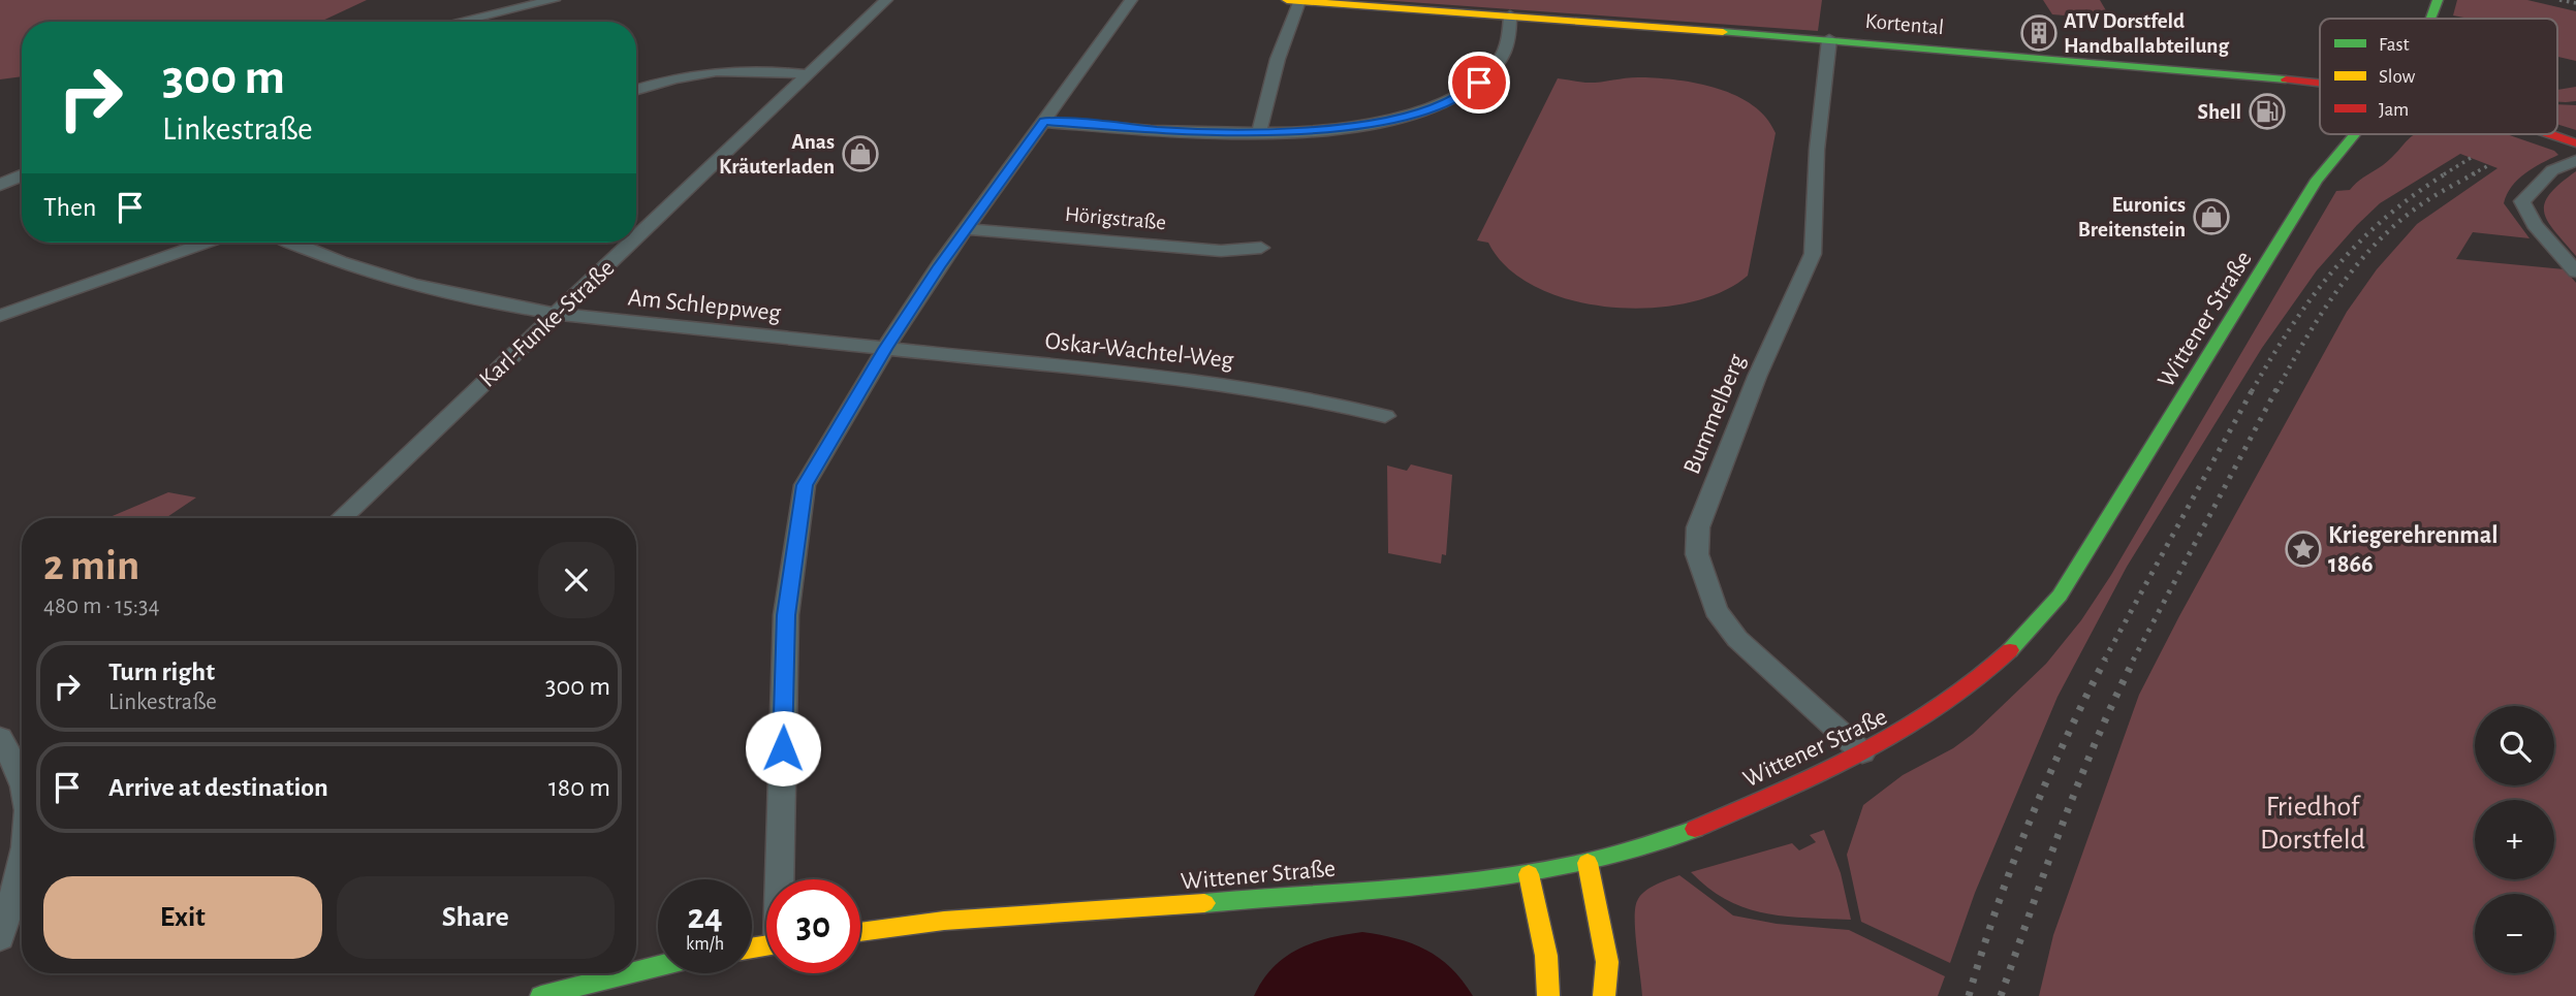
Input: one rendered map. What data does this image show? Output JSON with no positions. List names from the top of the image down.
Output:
{
  "streets": {
    "main road": ["Kortental", "Wittener Straße"],
    "street": [
      "Hörigstraße",
      "Am Schleppweg",
      "Karl-Funke-Straße",
      "Oskar-Wachtel-Weg",
      "Bummelberg"
    ]
  },
  "crossings": [
    ["Kortental", "Bummelberg"],
    ["Am Schleppweg", "Karl-Funke-Straße"],
    ["Am Schleppweg", "Oskar-Wachtel-Weg"],
    ["Wittener Straße", "Bummelberg"]
  ],
  "parks": ["Friedhof Dorstfeld"],
  "places": {
    "building": ["ATV Dorstfeld Handballabteilung"],
    "fuel station": ["Shell"],
    "shop": ["Anas Kräuterladen", "Euronics Breitenstein"],
    "place": ["Kriegerehrenmal 1866"]
  },
  "legend": ["Fast", "Slow", "Jam"],
  "page": {
    "turn": ["300 m", "Linkestraße"],
    "then": "Then",
    "heading": ["2 min", "480 m · 15:34"],
    "list": [
      {
        "name": "Turn right",
        "note": "Linkestraße",
        "value": "300 m"
      },
      {
        "name": "Arrive at destination",
        "value": "180 m"
      }
    ],
    "map_buttons": ["+", "−"],
    "buttons": ["Exit", "Share"],
    "speed": "24 km/h",
    "limit": "30"
  }
}
